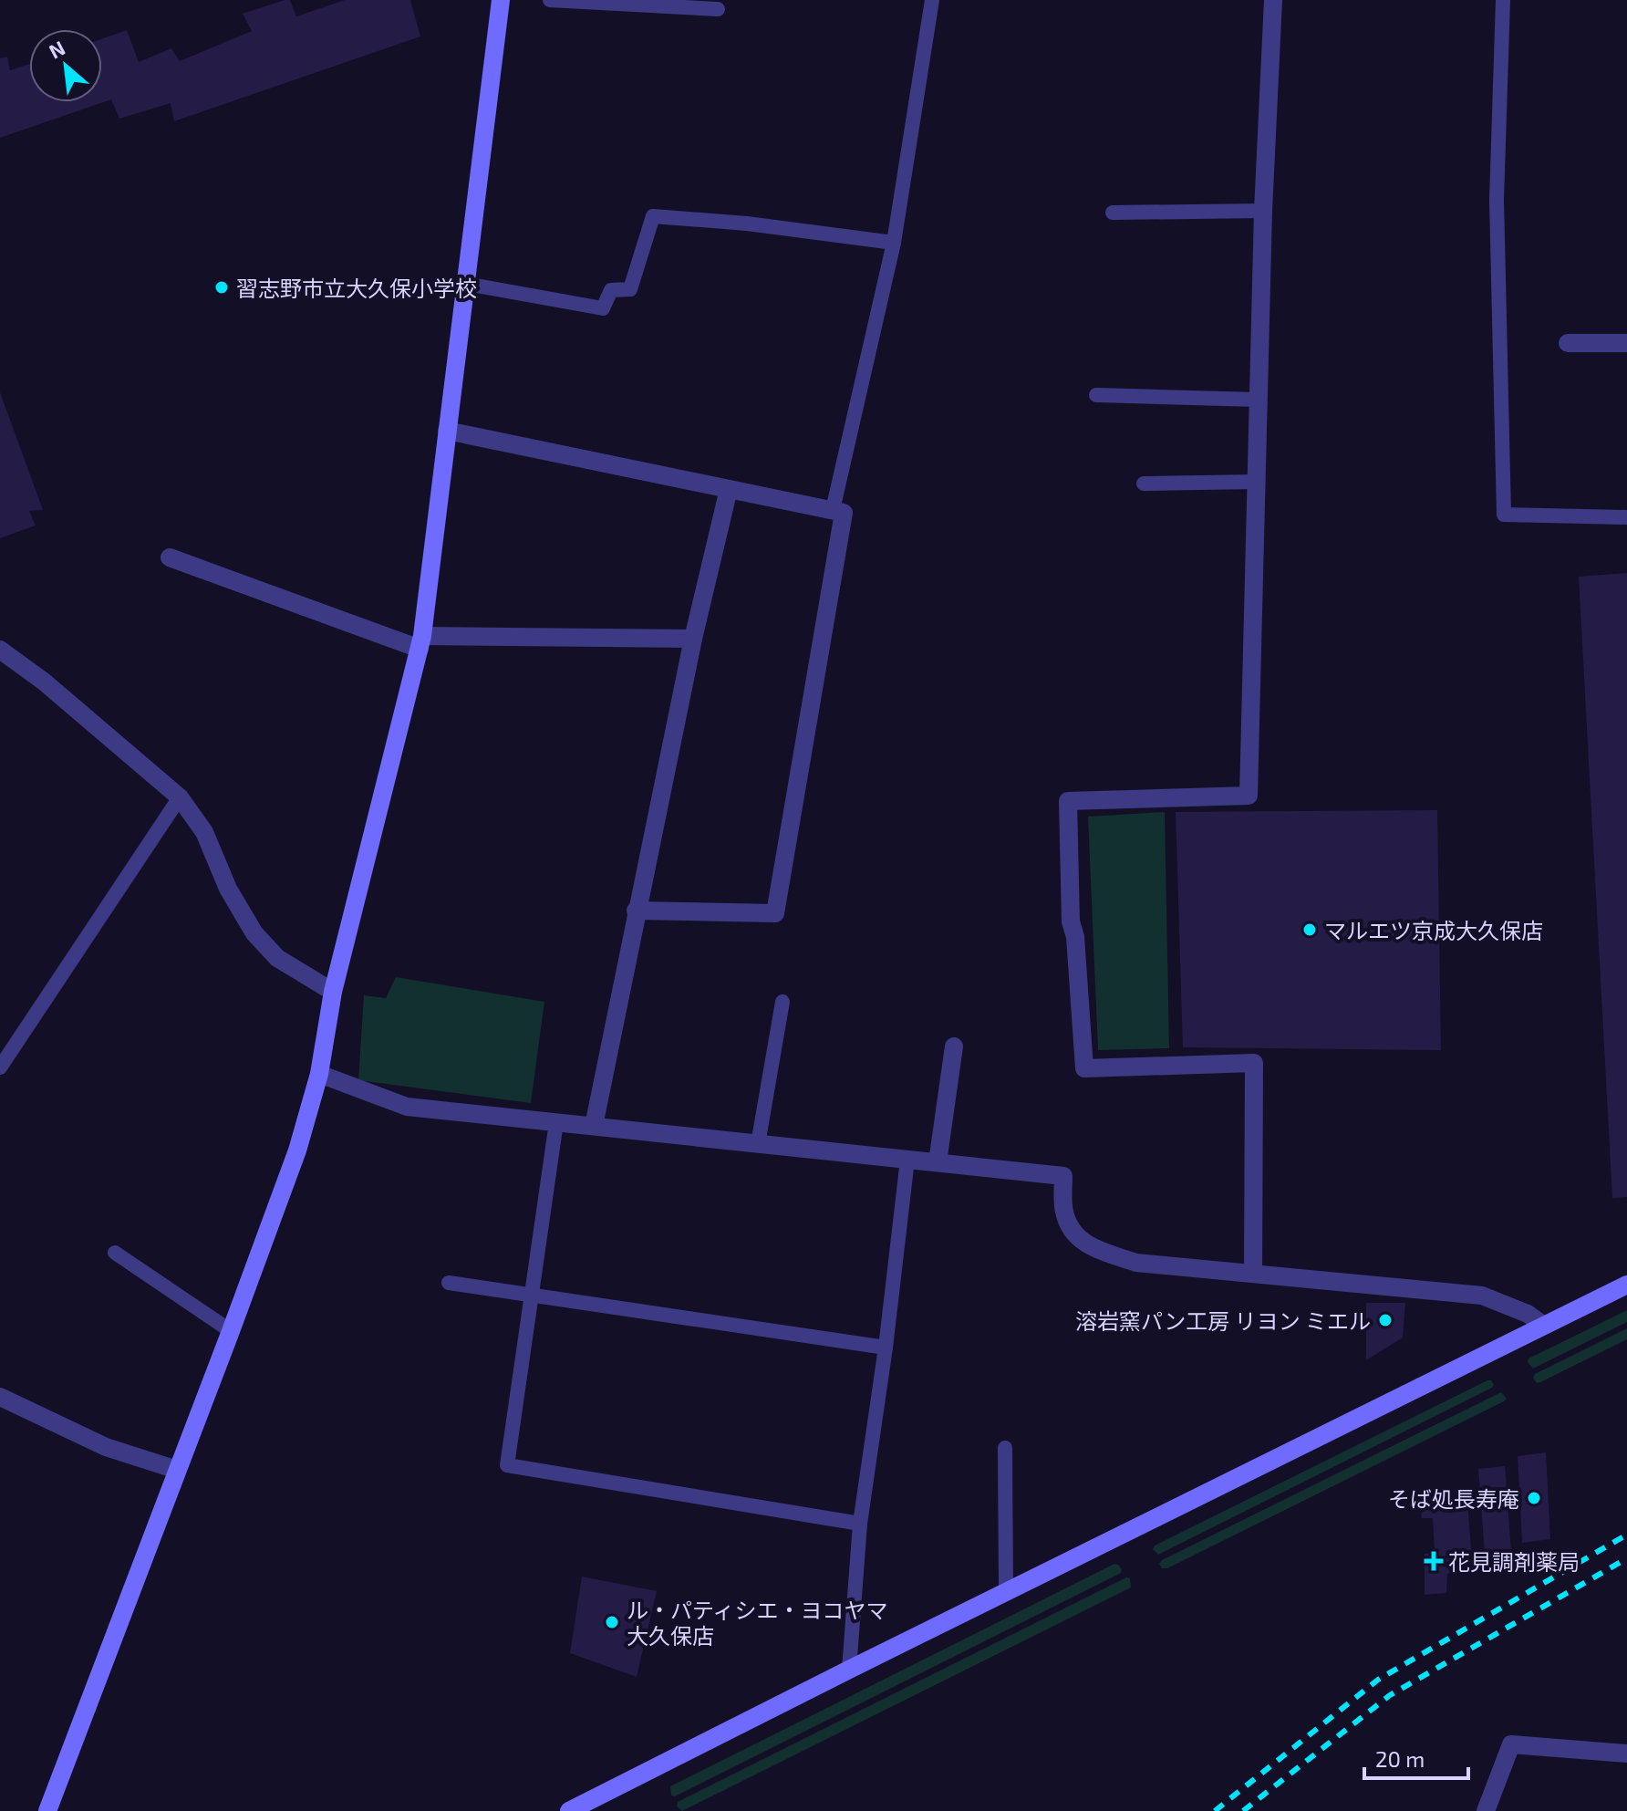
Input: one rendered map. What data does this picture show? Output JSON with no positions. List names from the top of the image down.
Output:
{
  "places": {
    "other": [
      "習志野市立大久保小学校",
      "マルエツ京成大久保店",
      "溶岩窯パン工房 リヨン ミエル",
      "そば処長寿庵",
      "ル・パティシエ・ヨコヤマ 大久保店"
    ],
    "health": ["花見調剤薬局"]
  },
  "scale_bar": "20 m",
  "north": "top left"
}
